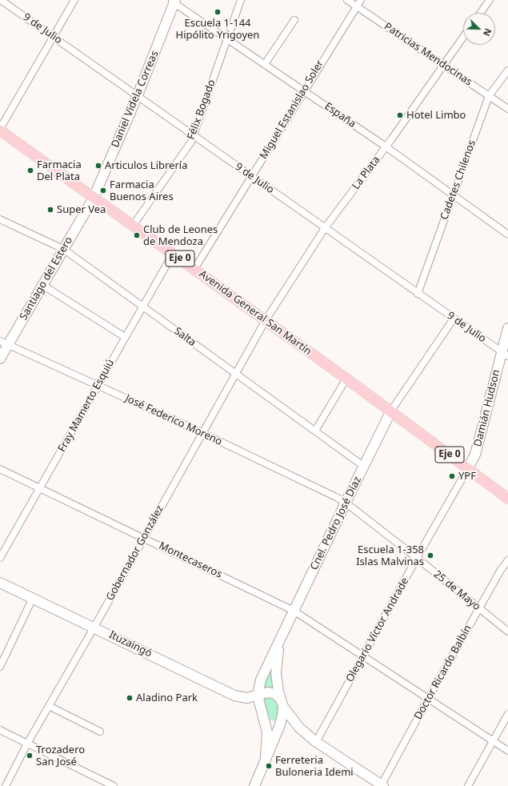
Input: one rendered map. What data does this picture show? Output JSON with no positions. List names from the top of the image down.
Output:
{
  "streets": {
    "main road": ["Eje 0", "Avenida General San Martín"],
    "street": [
      "9 de Julio",
      "Patricias Mendocinas",
      "Daniel Videla Correas",
      "Félix Bogado",
      "Miguel Estanislao Soler",
      "España",
      "La Plata",
      "Cadetes Chilenos",
      "Santiago del Estero",
      "Salta",
      "Fray Mamerto Esquiú",
      "Damián Hudson",
      "José Federico Moreno",
      "Cnel. Pedro José Díaz",
      "Gobernador González",
      "Montecaseros",
      "25 de Mayo",
      "Olegario Víctor Andrade",
      "Ituzaingó",
      "Doctor Ricardo Balbín"
    ]
  },
  "crossings": [
    ["9 de Julio", "Daniel Videla Correas"],
    ["9 de Julio", "Félix Bogado"],
    ["9 de Julio", "Miguel Estanislao Soler"],
    ["9 de Julio", "La Plata"],
    ["9 de Julio", "Cadetes Chilenos"],
    ["9 de Julio", "Damián Hudson"],
    ["Patricias Mendocinas", "Miguel Estanislao Soler"],
    ["Patricias Mendocinas", "La Plata"],
    ["Patricias Mendocinas", "Cadetes Chilenos"],
    ["Daniel Videla Correas", "España"],
    ["Daniel Videla Correas", "Santiago del Estero"],
    ["Daniel Videla Correas", "Avenida General San Martín"],
    ["Félix Bogado", "España"],
    ["Félix Bogado", "Avenida General San Martín"],
    ["Miguel Estanislao Soler", "España"],
    ["Miguel Estanislao Soler", "Avenida General San Martín"],
    ["España", "La Plata"],
    ["España", "Cadetes Chilenos"],
    ["La Plata", "Avenida General San Martín"],
    ["La Plata", "Gobernador González"],
    ["Santiago del Estero", "Avenida General San Martín"],
    ["Santiago del Estero", "Salta"],
    ["Santiago del Estero", "José Federico Moreno"],
    ["Avenida General San Martín", "Fray Mamerto Esquiú"],
    ["Avenida General San Martín", "Damián Hudson"],
    ["Avenida General San Martín", "Cnel. Pedro José Díaz"],
    ["Avenida General San Martín", "Gobernador González"],
    ["Avenida General San Martín", "Olegario Víctor Andrade"],
    ["Salta", "Fray Mamerto Esquiú"],
    ["Salta", "Cnel. Pedro José Díaz"],
    ["Salta", "Gobernador González"],
    ["Fray Mamerto Esquiú", "José Federico Moreno"],
    ["Fray Mamerto Esquiú", "Montecaseros"],
    ["Damián Hudson", "Olegario Víctor Andrade"],
    ["José Federico Moreno", "Cnel. Pedro José Díaz"],
    ["José Federico Moreno", "Gobernador González"],
    ["José Federico Moreno", "25 de Mayo"],
    ["Cnel. Pedro José Díaz", "Montecaseros"],
    ["Cnel. Pedro José Díaz", "25 de Mayo"],
    ["Cnel. Pedro José Díaz", "Ituzaingó"],
    ["Gobernador González", "Montecaseros"],
    ["Gobernador González", "Ituzaingó"],
    ["Montecaseros", "Olegario Víctor Andrade"],
    ["Montecaseros", "Doctor Ricardo Balbín"],
    ["25 de Mayo", "Olegario Víctor Andrade"],
    ["25 de Mayo", "Doctor Ricardo Balbín"]
  ],
  "places": [
    "Escuela 1-144 Hipólito Yrigoyen",
    "Hotel Limbo",
    "Articulos Librería",
    "Farmacia Del Plata",
    "Farmacia Buenos Aires",
    "Super Vea",
    "Club de Leones de Mendoza",
    "YPF",
    "Escuela 1-358 Islas Malvinas",
    "Aladino Park",
    "Trozadero San José",
    "Ferreteria Buloneria Idemi"
  ],
  "north": "bottom right"
}
